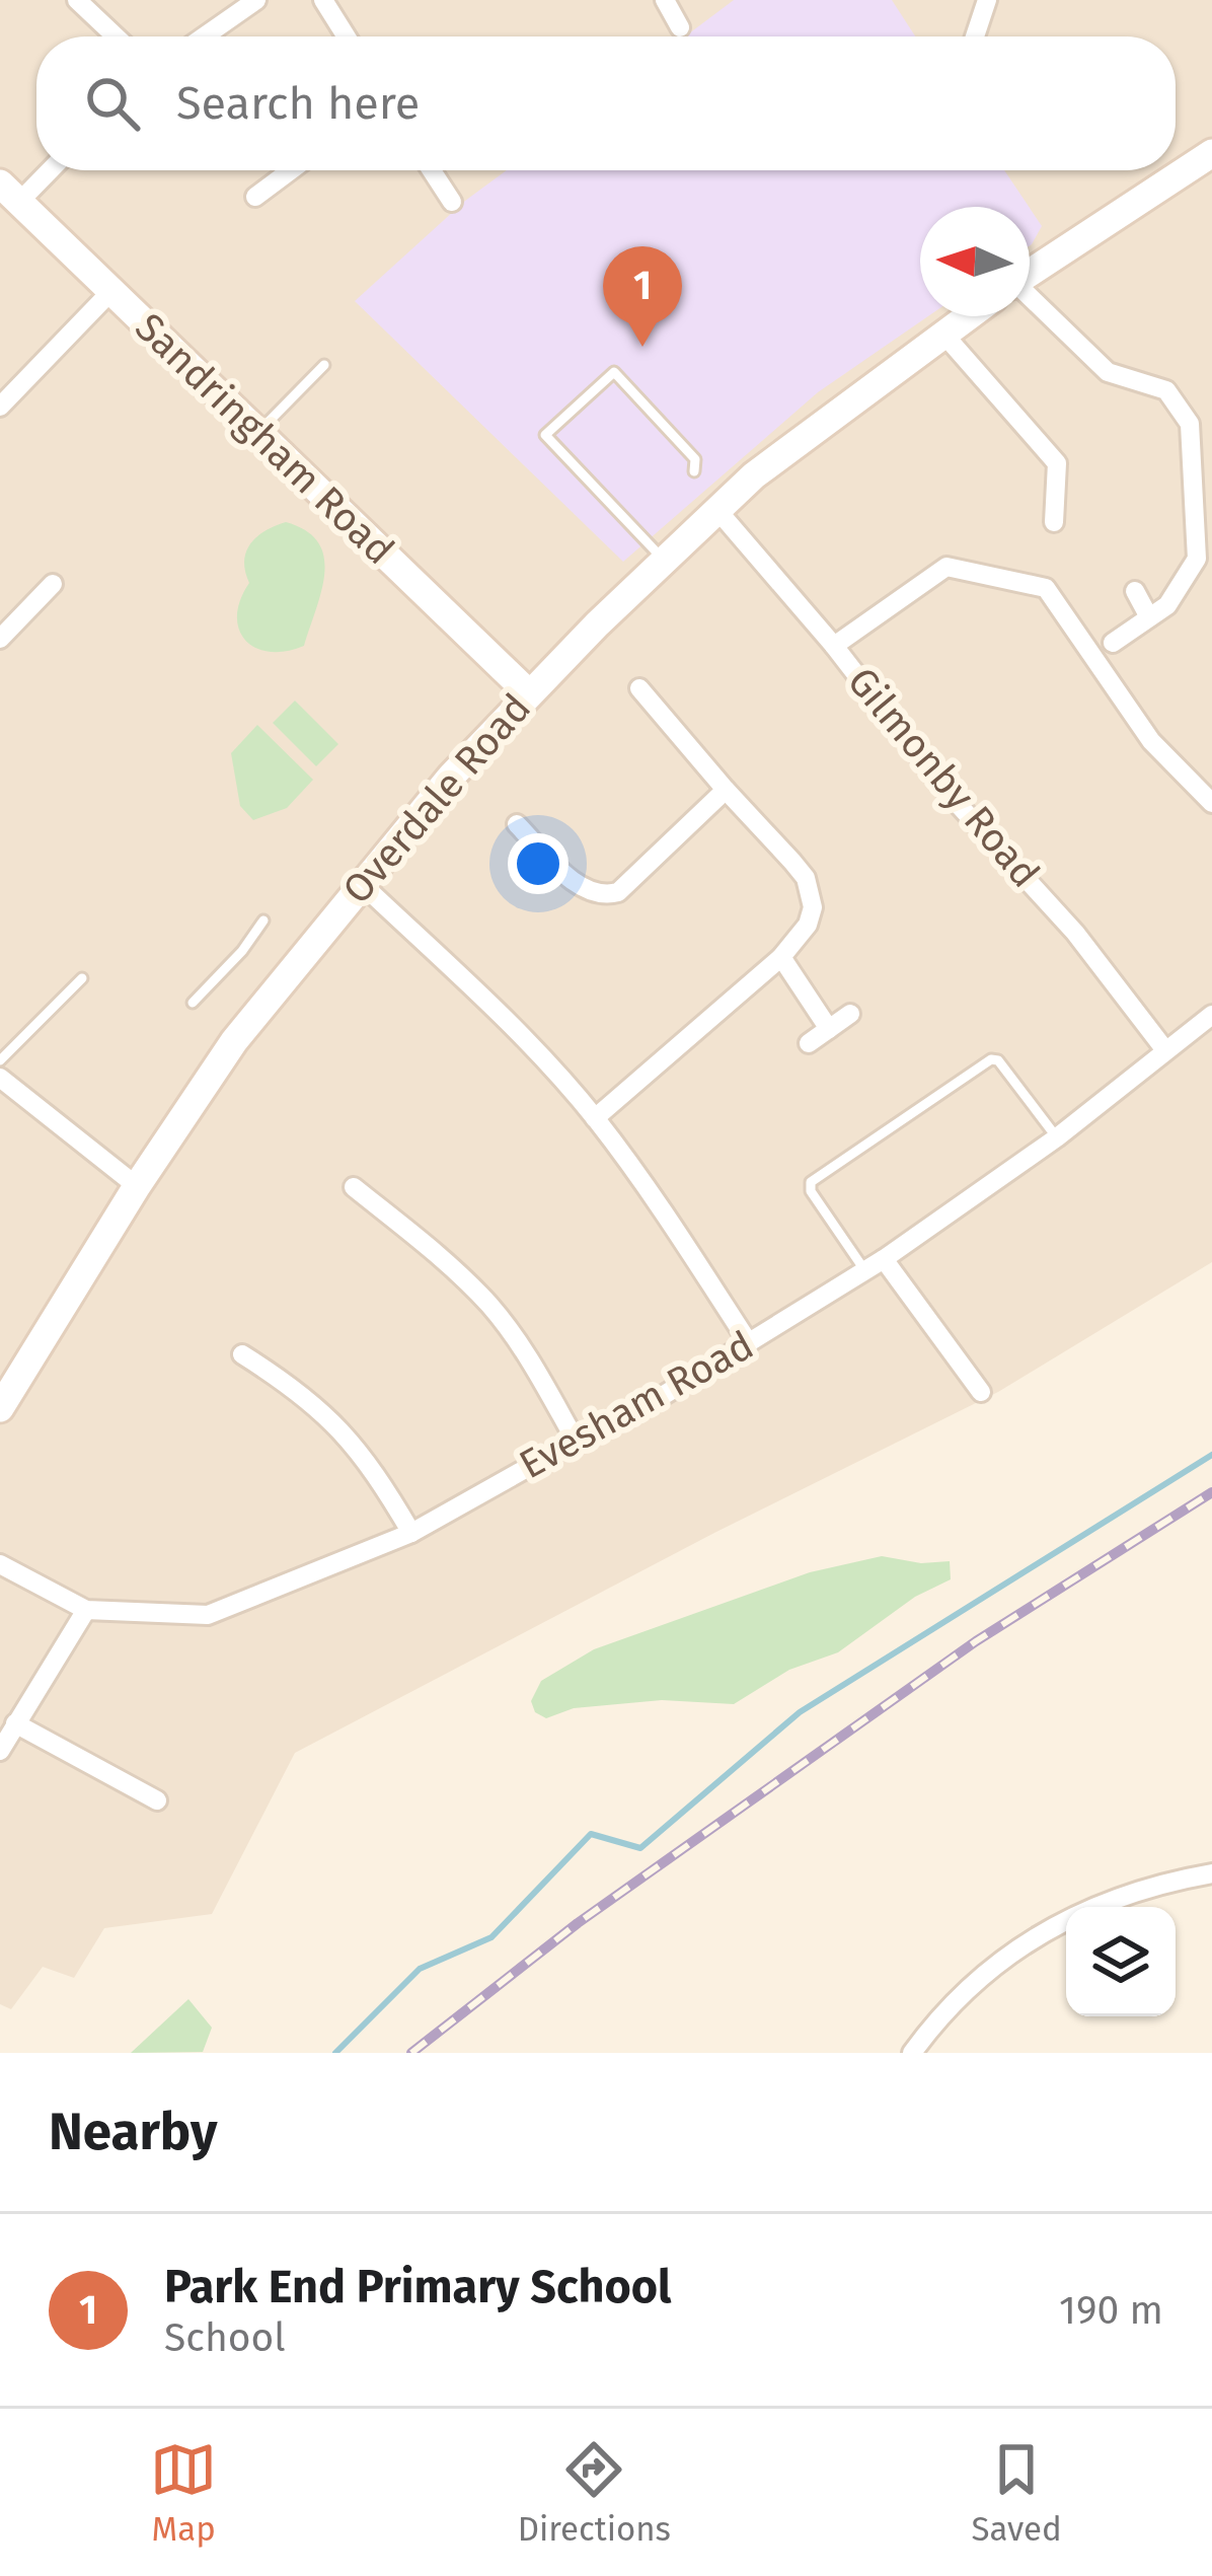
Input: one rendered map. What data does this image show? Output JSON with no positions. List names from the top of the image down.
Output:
{
  "streets": {
    "street": [
      "Sandringham Road",
      "Gilmonby Road",
      "Overdale Road",
      "Evesham Road"
    ]
  },
  "crossings": [
    ["Sandringham Road", "Overdale Road"],
    ["Gilmonby Road", "Overdale Road"],
    ["Gilmonby Road", "Evesham Road"]
  ],
  "north": "left",
  "page": {
    "search": "Search here",
    "pins": "1",
    "heading": "Nearby",
    "list": [
      {
        "mark": "1",
        "name": "Park End Primary School",
        "note": "School",
        "value": "190 m"
      }
    ],
    "nav": ["Map", "Directions", "Saved"]
  }
}
